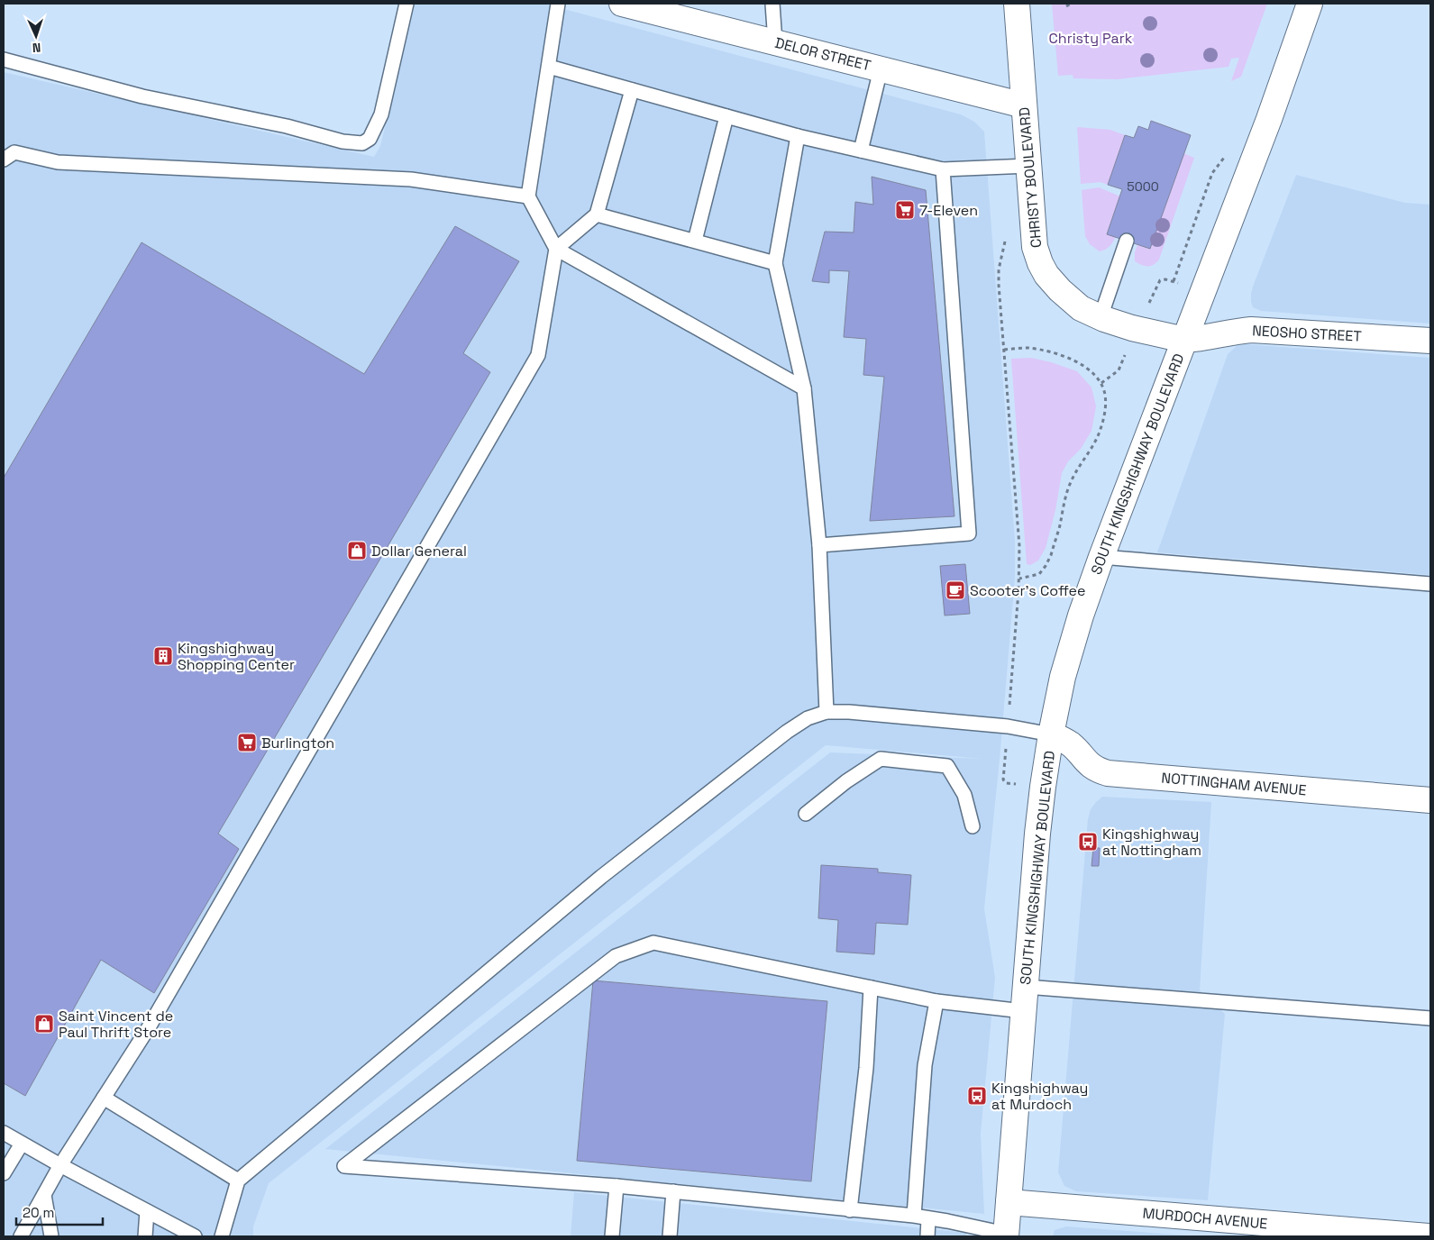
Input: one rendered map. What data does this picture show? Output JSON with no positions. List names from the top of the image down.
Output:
{
  "streets": {
    "street": [
      "DELOR STREET",
      "CHRISTY BOULEVARD",
      "NEOSHO STREET",
      "SOUTH KINGSHIGHWAY BOULEVARD",
      "NOTTINGHAM AVENUE",
      "MURDOCH AVENUE"
    ]
  },
  "crossings": [
    ["DELOR STREET", "CHRISTY BOULEVARD"],
    ["CHRISTY BOULEVARD", "NEOSHO STREET"],
    ["CHRISTY BOULEVARD", "SOUTH KINGSHIGHWAY BOULEVARD"],
    ["NEOSHO STREET", "SOUTH KINGSHIGHWAY BOULEVARD"],
    ["SOUTH KINGSHIGHWAY BOULEVARD", "NOTTINGHAM AVENUE"],
    ["SOUTH KINGSHIGHWAY BOULEVARD", "MURDOCH AVENUE"]
  ],
  "parks": ["Christy Park"],
  "places": {
    "supermarket": ["7-Eleven", "Burlington"],
    "shop": ["Dollar General", "Saint Vincent de Paul Thrift Store"],
    "cafe": ["Scooter's Coffee"],
    "building": ["Kingshighway Shopping Center"],
    "bus stop": ["Kingshighway at Nottingham", "Kingshighway at Murdoch"]
  },
  "house_numbers": ["5000"],
  "scale_bar": "20 m",
  "north": "bottom"
}
